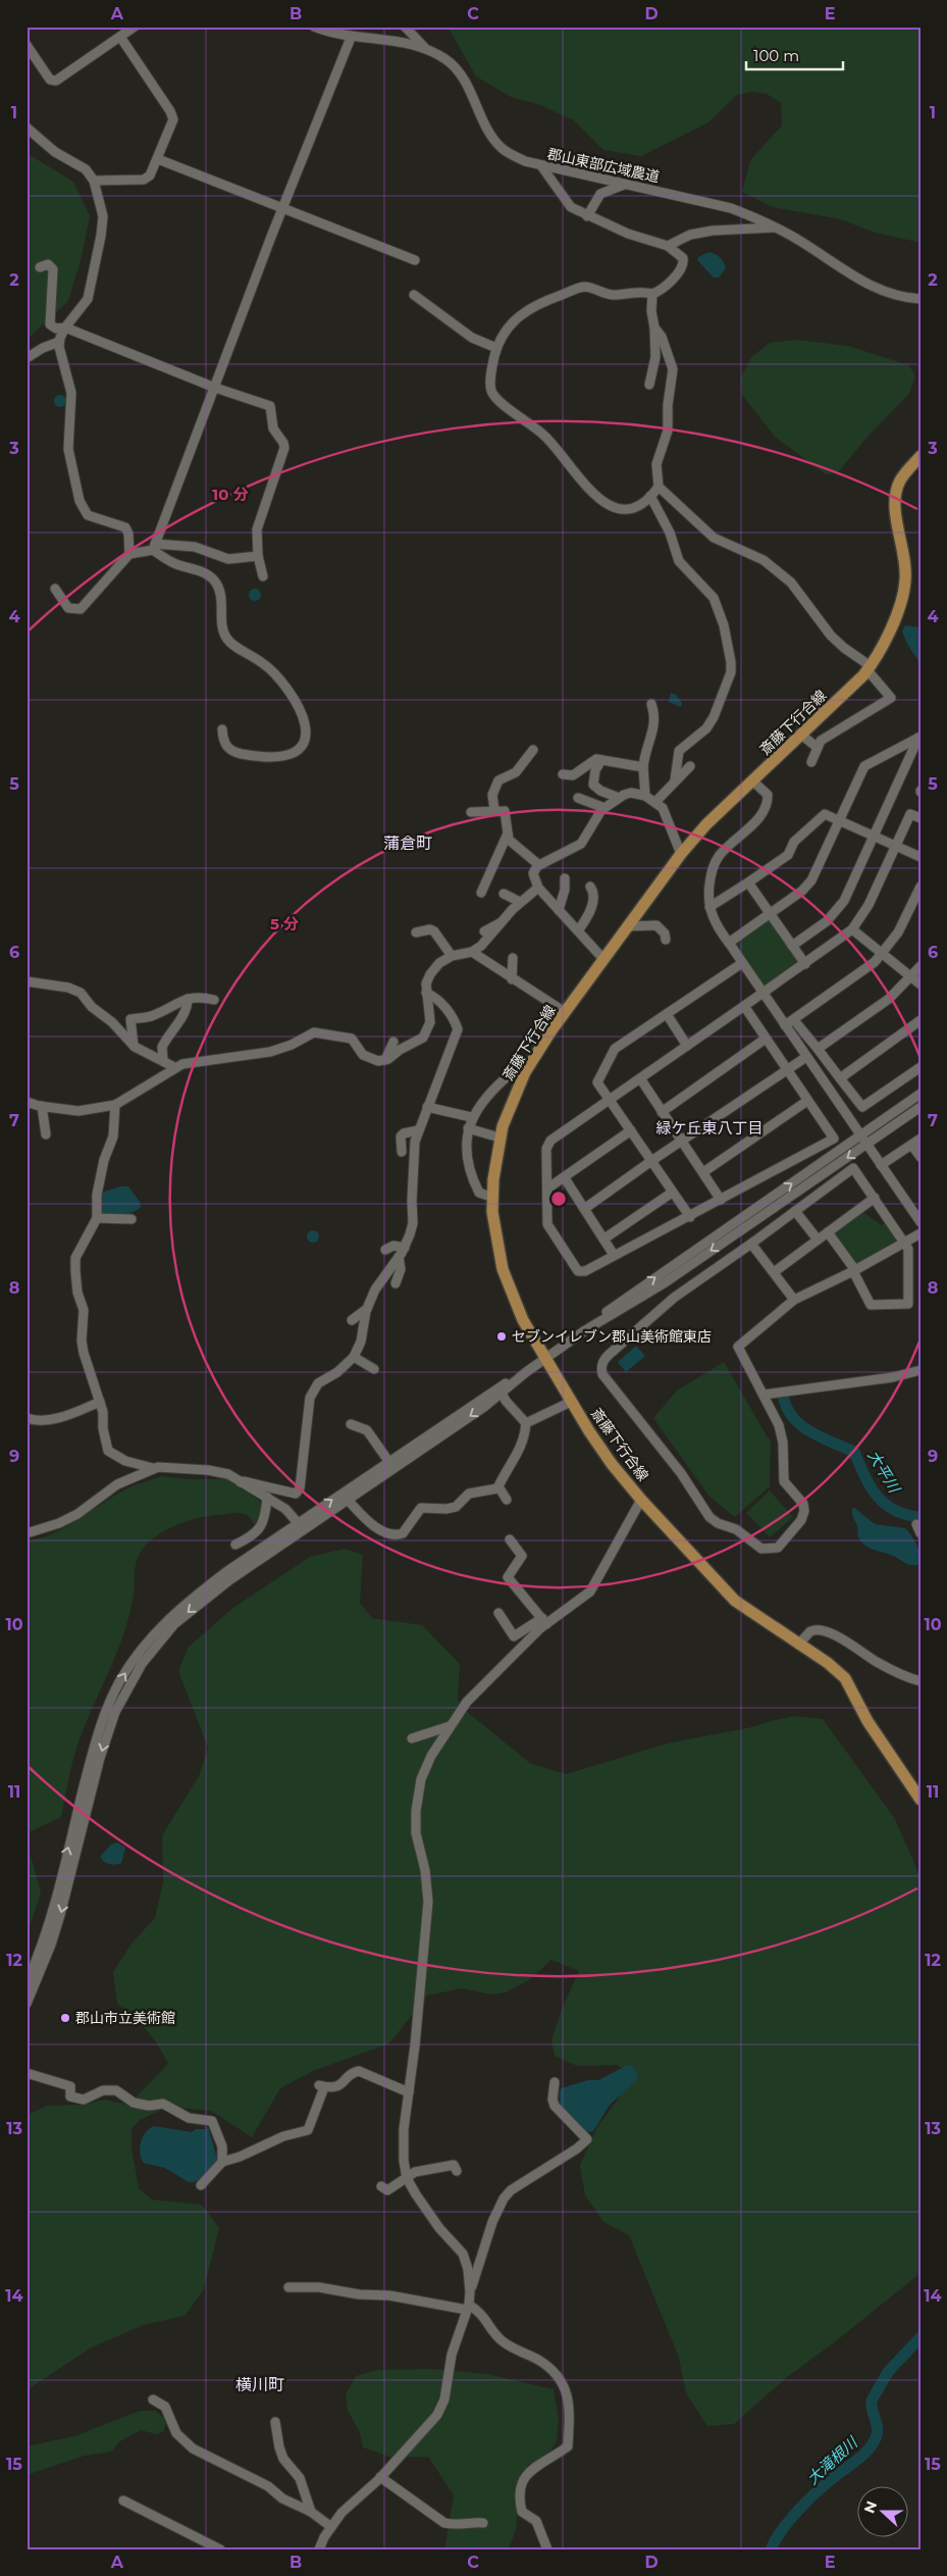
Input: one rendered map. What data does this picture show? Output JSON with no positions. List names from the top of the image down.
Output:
{
  "streets": {
    "main road": ["斎藤下行合線"],
    "street": ["郡山東部広域農道"]
  },
  "districts": ["蒲倉町", "緑ケ丘東八丁目", "横川町"],
  "water": ["大平川", "大滝根川"],
  "places": ["セブンイレブン郡山美術館東店", "郡山市立美術館"],
  "scale_bar": "100 m",
  "north": "left",
  "grid": {
    "columns": [
      "A",
      "B",
      "C",
      "D",
      "E"
    ],
    "rows": [
      "1",
      "2",
      "3",
      "4",
      "5",
      "6",
      "7",
      "8",
      "9",
      "10",
      "11",
      "12",
      "13",
      "14",
      "15"
    ]
  },
  "rings": ["10 分", "5 分"]
}
